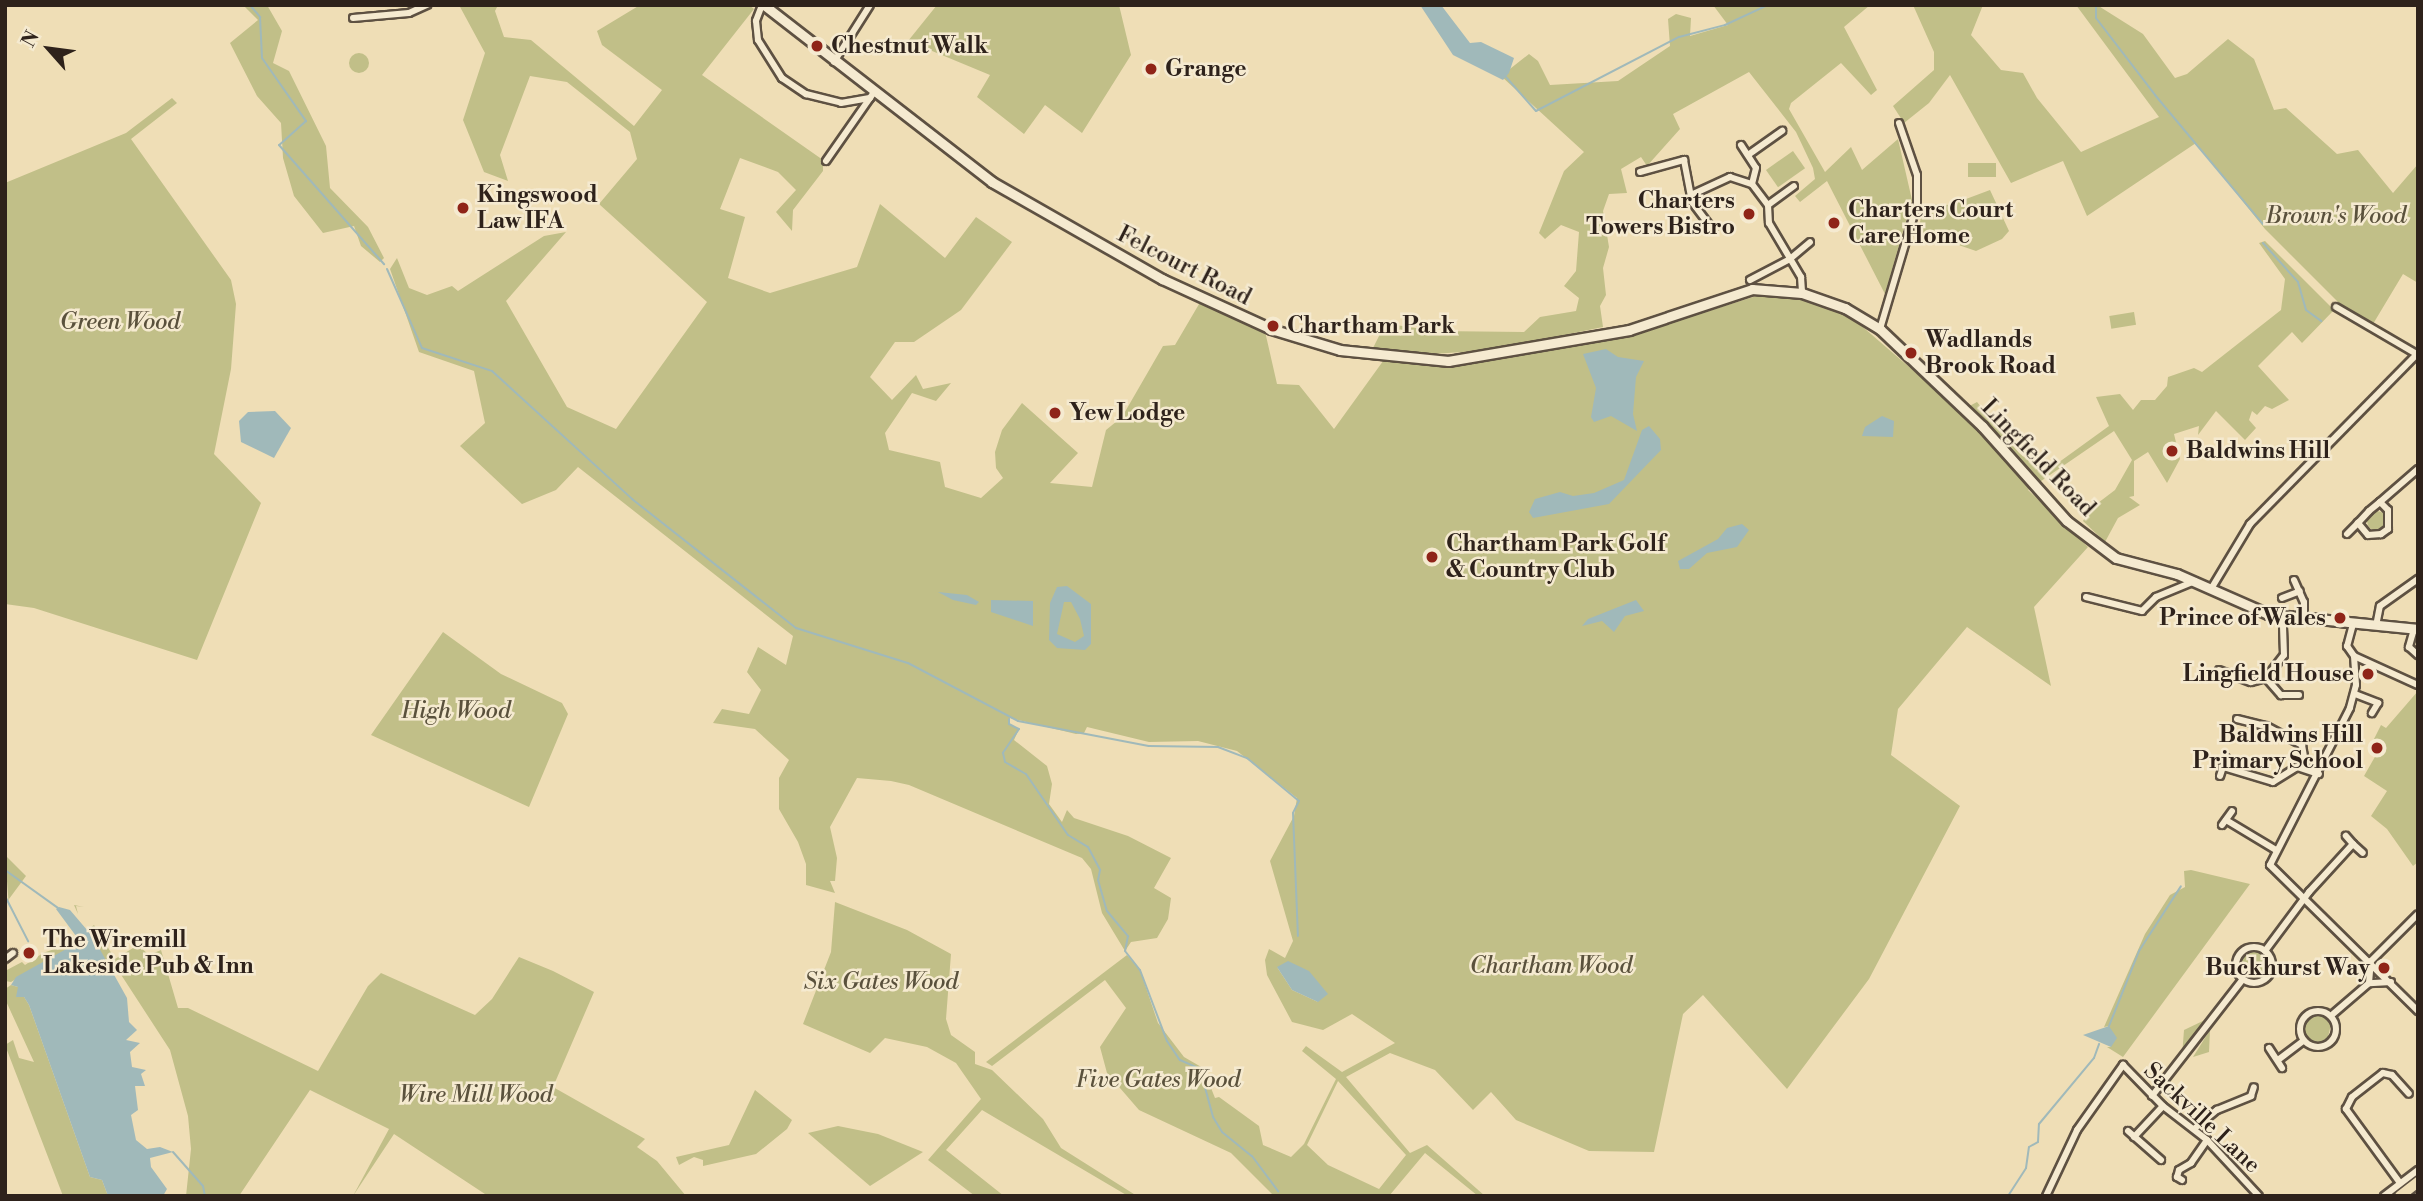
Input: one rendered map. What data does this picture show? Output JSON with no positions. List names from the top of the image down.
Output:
{
  "streets": {
    "street": ["Felcourt Road", "Lingfield Road", "Sackville Lane"]
  },
  "crossings": [
    ["Felcourt Road", "Lingfield Road"]
  ],
  "parks": [
    "Brown's Wood",
    "Green Wood",
    "High Wood",
    "Chartham Wood",
    "Six Gates Wood",
    "Five Gates Wood",
    "Wire Mill Wood"
  ],
  "places": [
    "Chestnut Walk",
    "Grange",
    "Kingswood Law IFA",
    "Charters Towers Bistro",
    "Charters Court Care Home",
    "Chartham Park",
    "Wadlands Brook Road",
    "Yew Lodge",
    "Baldwins Hill",
    "Chartham Park Golf & Country Club",
    "Prince of Wales",
    "Lingfield House",
    "Baldwins Hill Primary School",
    "The Wiremill Lakeside Pub & Inn",
    "Buckhurst Way"
  ],
  "north": "top left"
}
